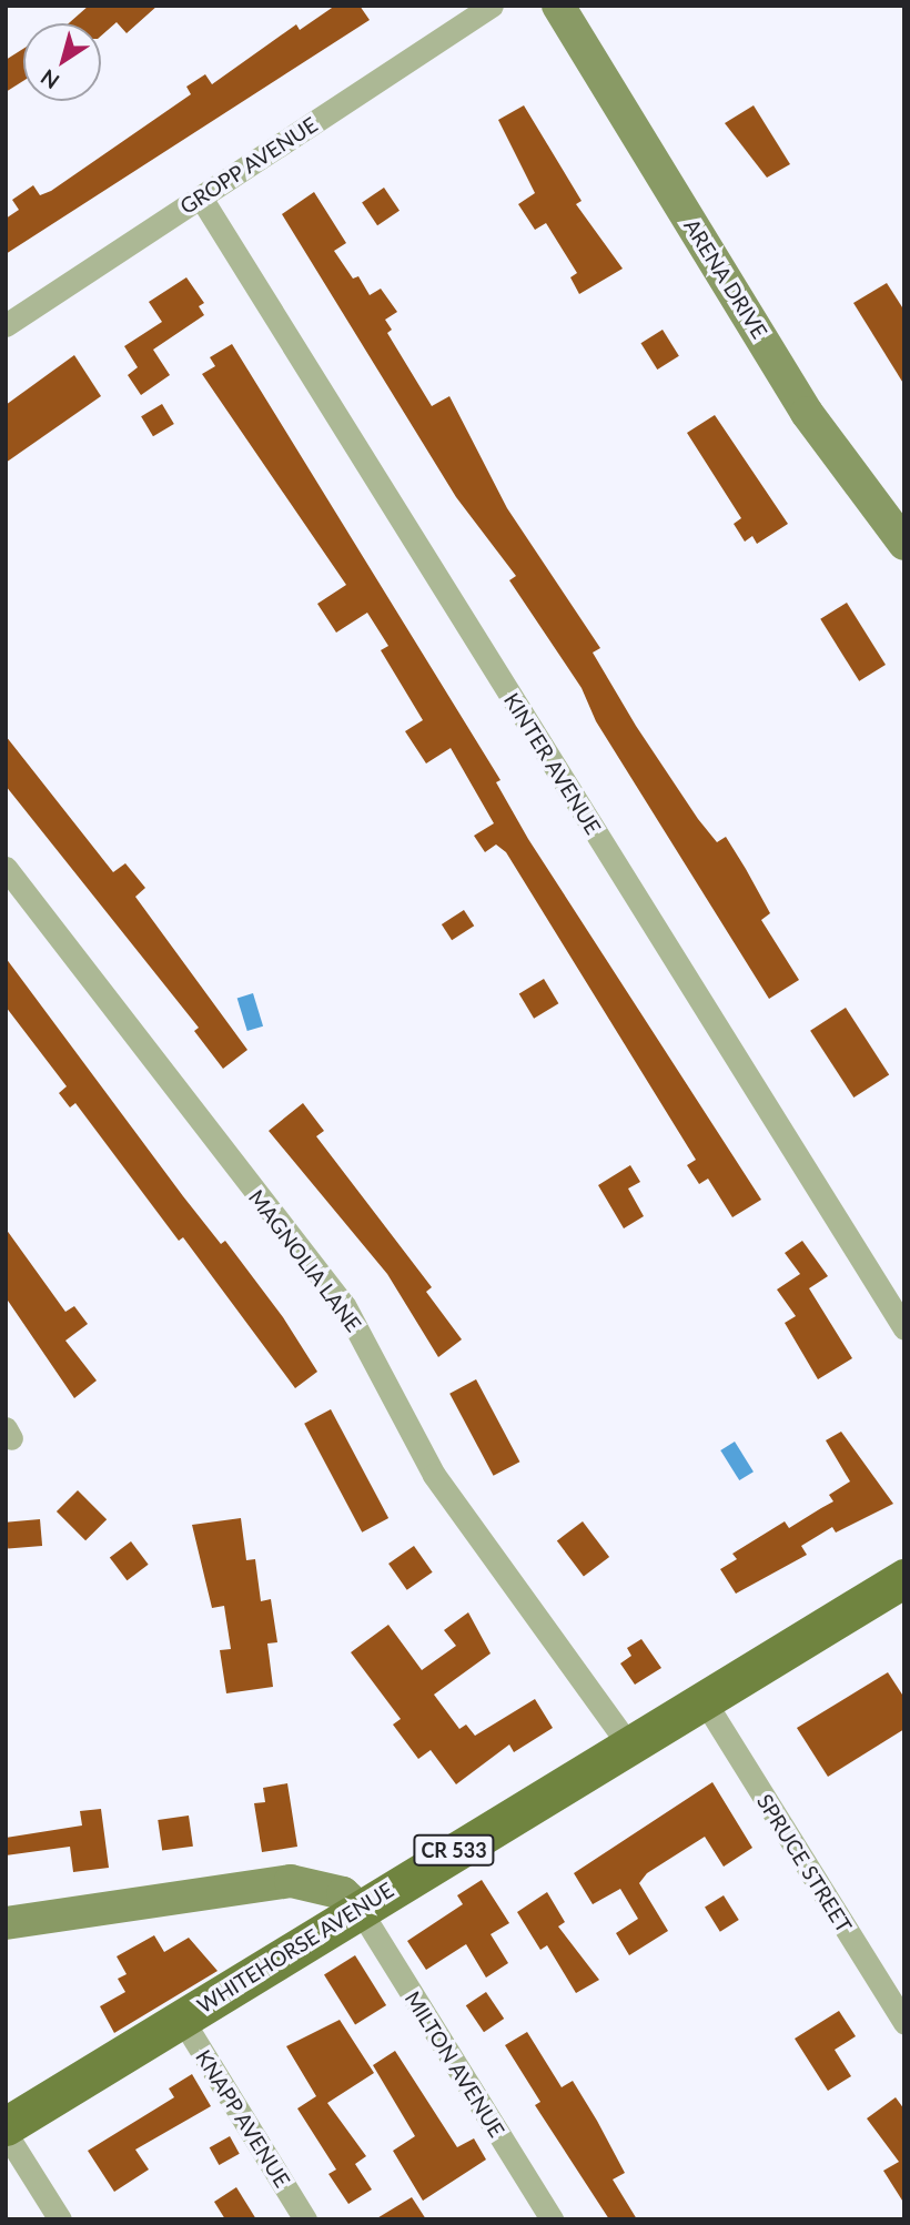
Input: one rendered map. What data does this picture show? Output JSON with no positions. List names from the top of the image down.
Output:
{
  "streets": {
    "main road": ["ARENA DRIVE", "CR 533", "WHITEHORSE AVENUE"],
    "street": [
      "GROPP AVENUE",
      "KINTER AVENUE",
      "MAGNOLIA LANE",
      "SPRUCE STREET",
      "MILTON AVENUE",
      "KNAPP AVENUE"
    ]
  },
  "crossings": [
    ["GROPP AVENUE", "KINTER AVENUE"],
    ["MAGNOLIA LANE", "WHITEHORSE AVENUE"],
    ["SPRUCE STREET", "WHITEHORSE AVENUE"],
    ["WHITEHORSE AVENUE", "MILTON AVENUE"],
    ["WHITEHORSE AVENUE", "KNAPP AVENUE"]
  ],
  "north": "bottom left"
}
